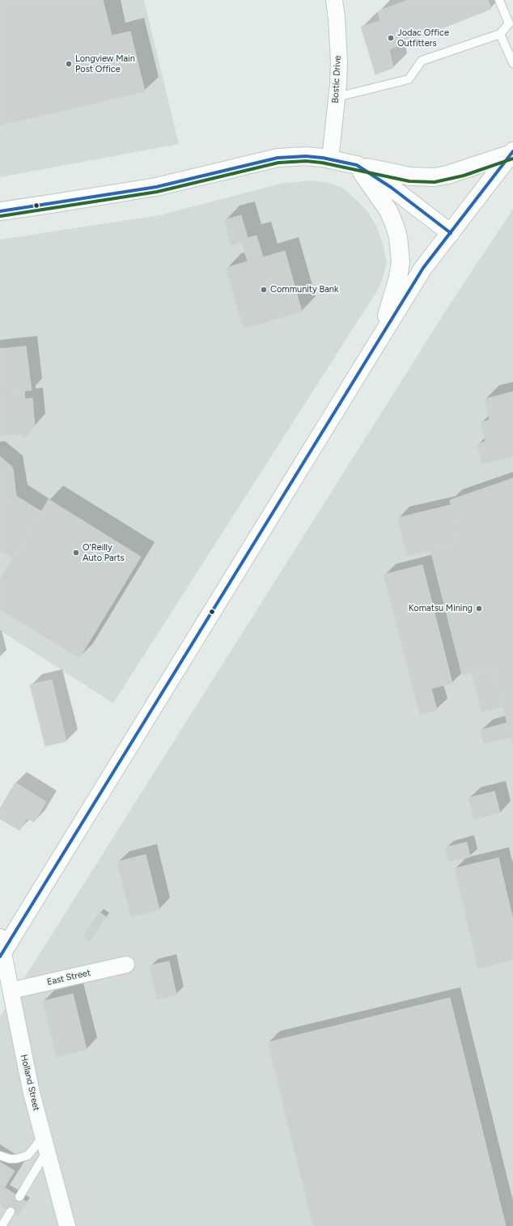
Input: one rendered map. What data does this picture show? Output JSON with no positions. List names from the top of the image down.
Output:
{
  "streets": {
    "street": ["Bostic Drive", "East Street", "Holland Street"]
  },
  "crossings": [
    ["East Street", "Holland Street"]
  ],
  "places": [
    "Jodac Office Outfitters",
    "Longview Main Post Office",
    "Community Bank",
    "O'Reilly Auto Parts",
    "Komatsu Mining"
  ]
}
